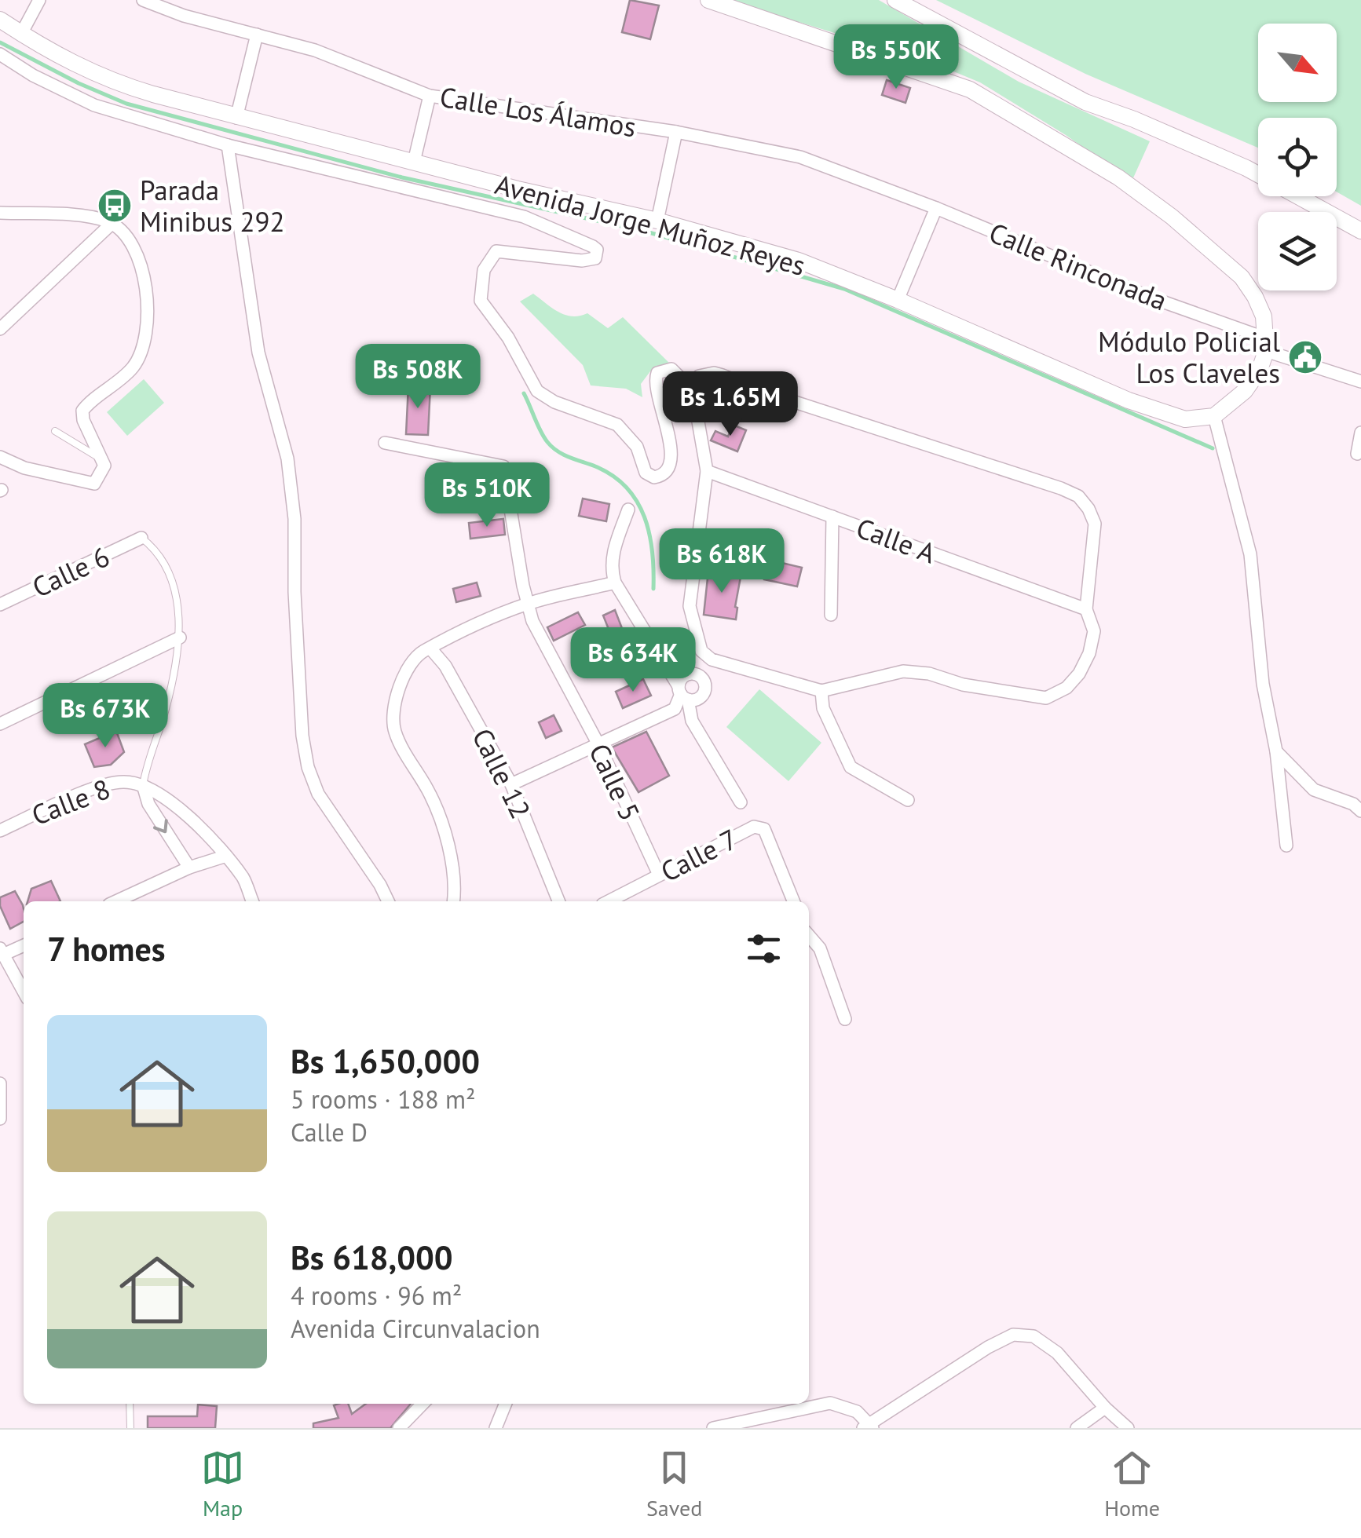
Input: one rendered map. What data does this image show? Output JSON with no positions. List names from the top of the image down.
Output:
{
  "streets": {
    "street": [
      "Calle Los Álamos",
      "Avenida Jorge Muñoz Reyes",
      "Calle Rinconada",
      "Calle A",
      "Calle 6",
      "Calle 12",
      "Calle 5",
      "Calle 8",
      "Calle 7"
    ]
  },
  "crossings": [
    ["Calle Los Álamos", "Calle Rinconada"],
    ["Calle 5", "Calle 7"]
  ],
  "places": {
    "bus stop": ["Parada Minibus 292"],
    "public building": ["Módulo Policial Los Claveles"]
  },
  "north": "bottom right",
  "page": {
    "price": [
      "Bs 550K",
      "Bs 508K",
      "Bs 1.65M",
      "Bs 510K",
      "Bs 618K",
      "Bs 634K",
      "Bs 673K"
    ],
    "heading": "7 homes",
    "list": [
      {
        "name": "Bs 1,650,000",
        "note": "5 rooms · 188 m² · Calle D"
      },
      {
        "name": "Bs 618,000",
        "note": "4 rooms · 96 m² · Avenida Circunvalacion"
      }
    ],
    "tabs": ["Map", "Saved", "Home"]
  }
}
